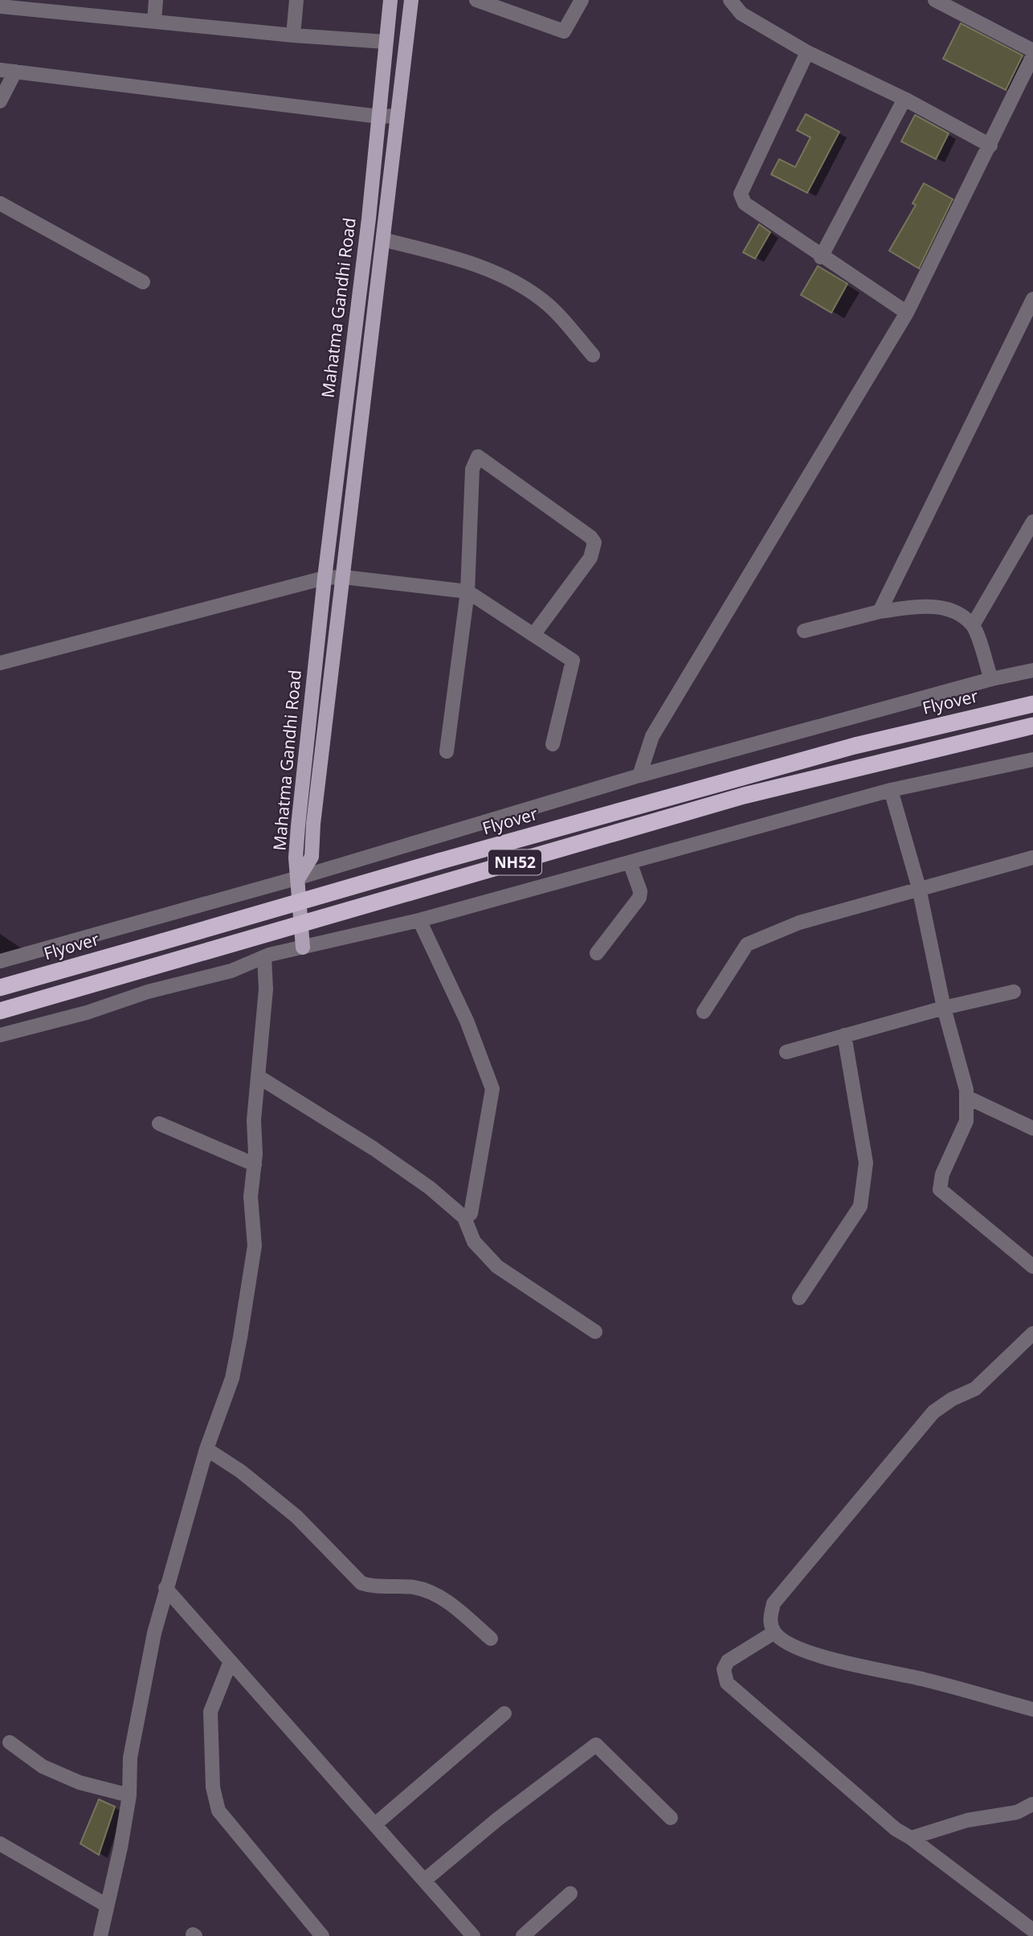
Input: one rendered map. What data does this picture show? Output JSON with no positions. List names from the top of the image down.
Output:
{
  "streets": {
    "highway": ["Flyover", "NH52"],
    "main road": ["Mahatma Gandhi Road"]
  }
}
